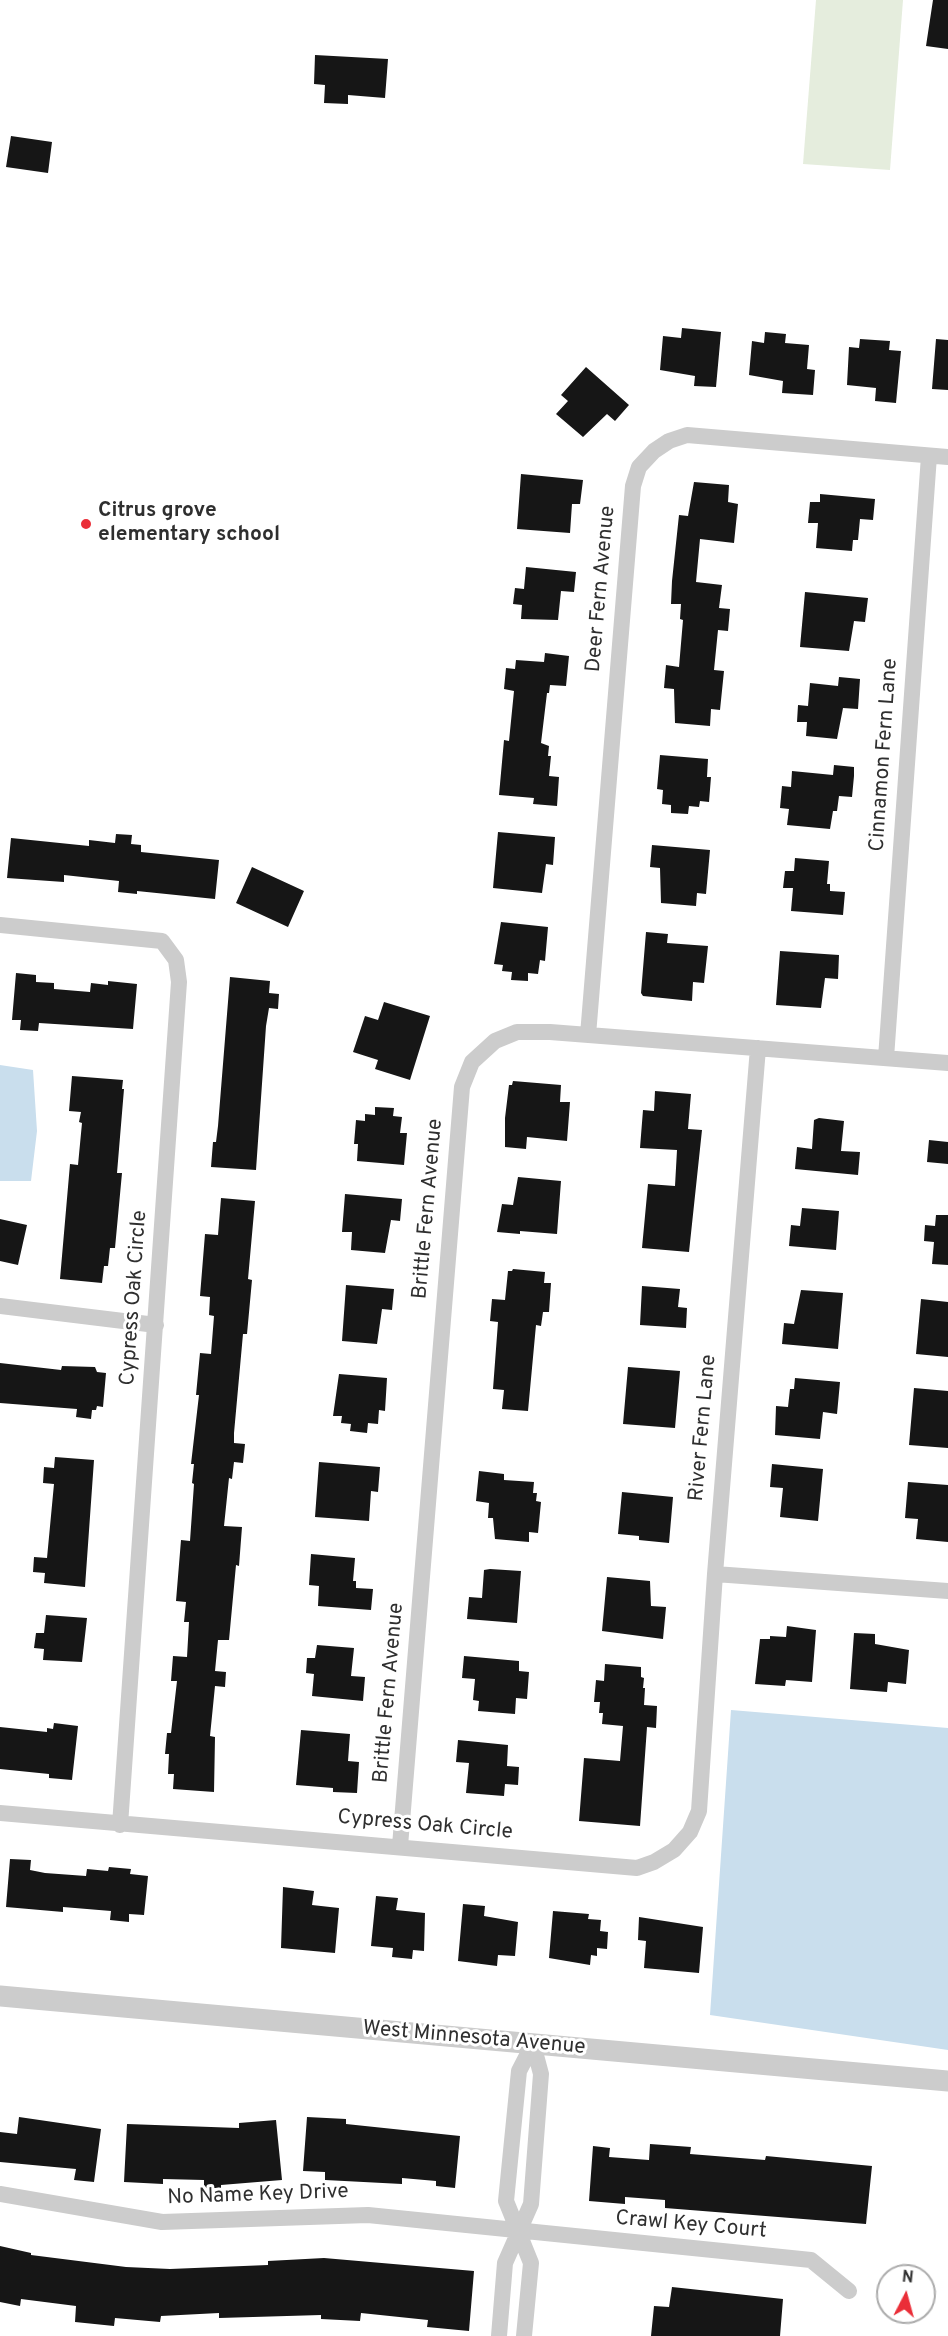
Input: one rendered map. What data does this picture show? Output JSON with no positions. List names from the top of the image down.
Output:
{
  "streets": {
    "street": [
      "Deer Fern Avenue",
      "Cinnamon Fern Lane",
      "Brittle Fern Avenue",
      "Cypress Oak Circle",
      "River Fern Lane",
      "West Minnesota Avenue",
      "No Name Key Drive",
      "Crawl Key Court"
    ]
  },
  "crossings": [
    ["Deer Fern Avenue", "Cinnamon Fern Lane"],
    ["Deer Fern Avenue", "Brittle Fern Avenue"],
    ["Cinnamon Fern Lane", "Brittle Fern Avenue"],
    ["Brittle Fern Avenue", "Cypress Oak Circle"],
    ["Brittle Fern Avenue", "River Fern Lane"],
    ["Cypress Oak Circle", "River Fern Lane"],
    ["No Name Key Drive", "Crawl Key Court"]
  ],
  "places": ["Citrus grove elementary school"],
  "north": "top"
}
